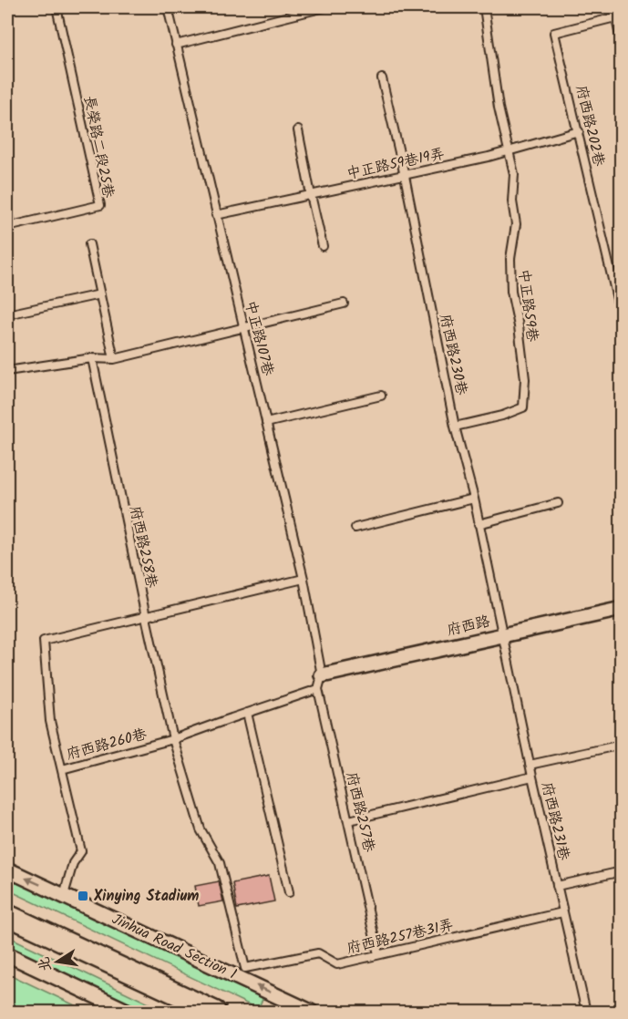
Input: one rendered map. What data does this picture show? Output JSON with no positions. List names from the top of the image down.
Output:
{
  "streets": {
    "street": ["府西路", "Jinhua Road Section 1"],
    "lane": [
      "府西路202巷",
      "長榮路二段25巷",
      "中正路59巷19弄",
      "中正路59巷",
      "中正路107巷",
      "府西路230巷",
      "府西路258巷",
      "府西路260巷",
      "府西路257巷",
      "府西路231巷",
      "府西路257巷31弄"
    ]
  },
  "crossings": [
    ["府西路202巷", "中正路59巷19弄"],
    ["中正路59巷19弄", "中正路59巷"],
    ["中正路59巷19弄", "中正路107巷"],
    ["中正路59巷19弄", "府西路230巷"],
    ["中正路59巷", "府西路230巷"],
    ["中正路107巷", "府西路"],
    ["中正路107巷", "府西路260巷"],
    ["中正路107巷", "府西路257巷"],
    ["府西路230巷", "府西路"],
    ["府西路230巷", "府西路231巷"],
    ["府西路258巷", "府西路260巷"],
    ["府西路258巷", "府西路257巷31弄"],
    ["府西路", "府西路260巷"],
    ["府西路", "府西路257巷"],
    ["府西路", "府西路231巷"],
    ["府西路260巷", "府西路257巷"],
    ["府西路257巷", "府西路257巷31弄"],
    ["府西路231巷", "府西路257巷31弄"]
  ],
  "places": {
    "transit": ["Xinying Stadium"]
  },
  "north": "left"
}
